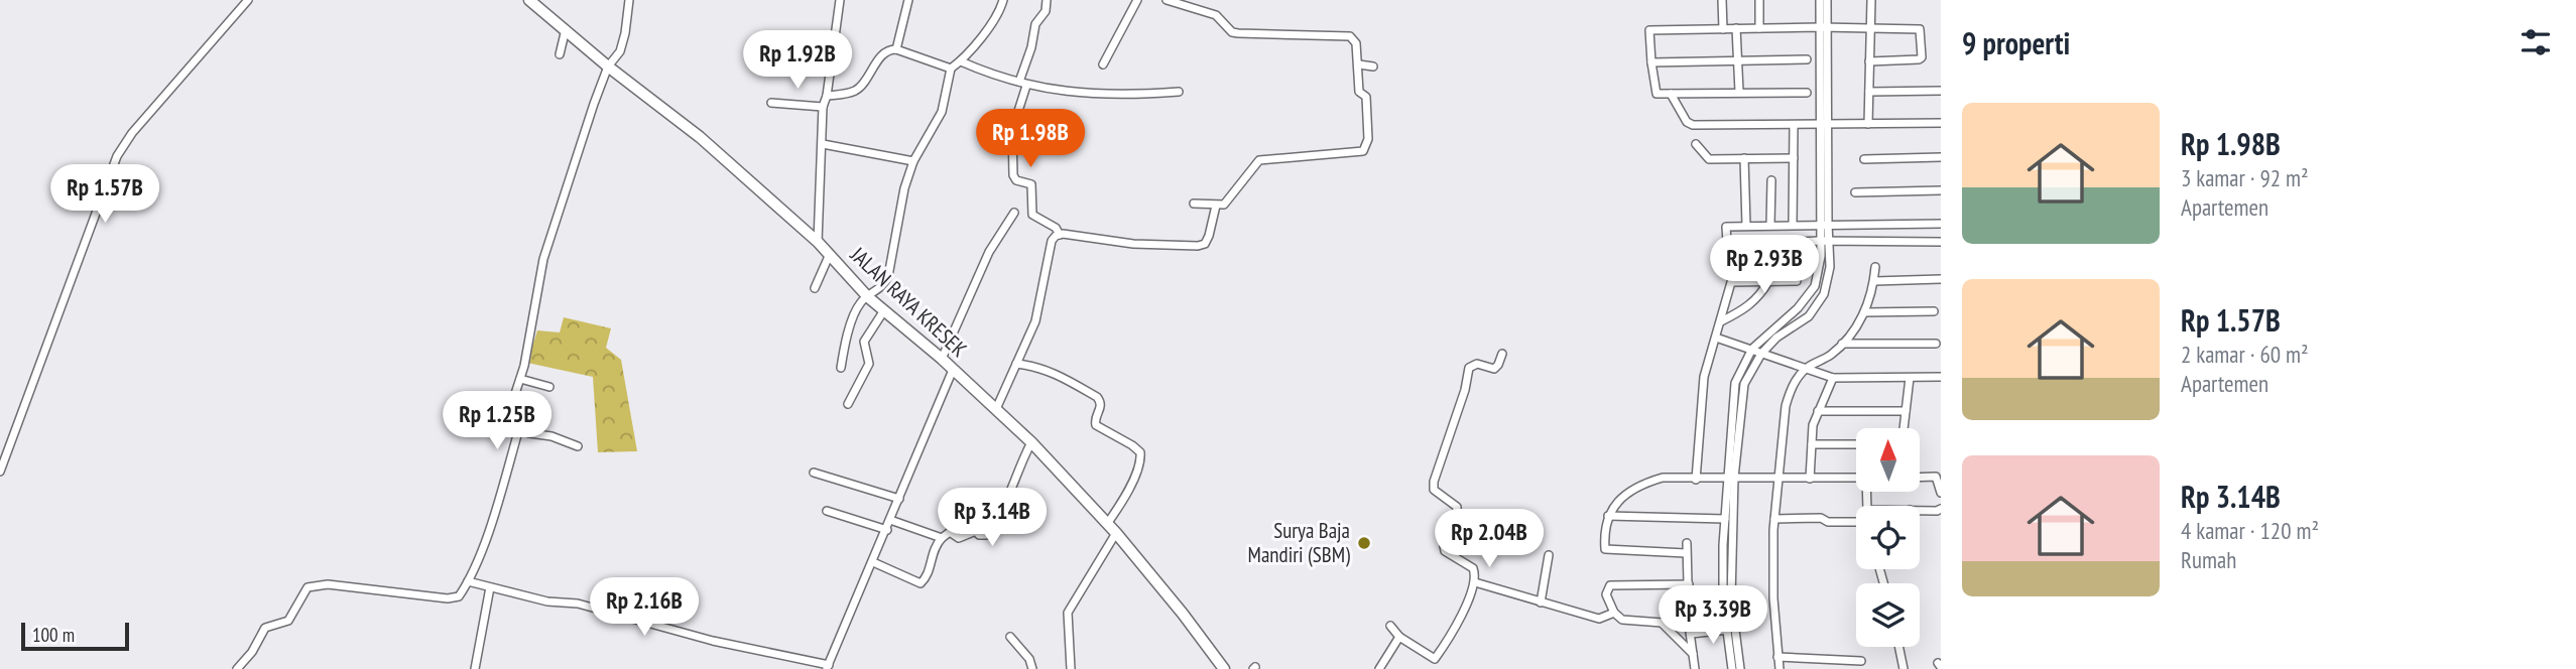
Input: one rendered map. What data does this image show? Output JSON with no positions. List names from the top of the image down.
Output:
{
  "streets": {
    "main road": ["JALAN RAYA KRESEK"]
  },
  "places": ["Surya Baja Mandiri (SBM)"],
  "scale_bar": "100 m",
  "north": "top",
  "page": {
    "heading": "9 properti",
    "price": [
      "Rp 1.92B",
      "Rp 1.98B",
      "Rp 1.57B",
      "Rp 2.93B",
      "Rp 1.25B",
      "Rp 3.14B",
      "Rp 2.04B",
      "Rp 2.16B",
      "Rp 3.39B"
    ],
    "list": [
      {
        "name": "Rp 1.98B",
        "note": "3 kamar · 92 m² · Apartemen"
      },
      {
        "name": "Rp 1.57B",
        "note": "2 kamar · 60 m² · Apartemen"
      },
      {
        "name": "Rp 3.14B",
        "note": "4 kamar · 120 m² · Rumah"
      }
    ],
    "scale": "100 m"
  }
}
